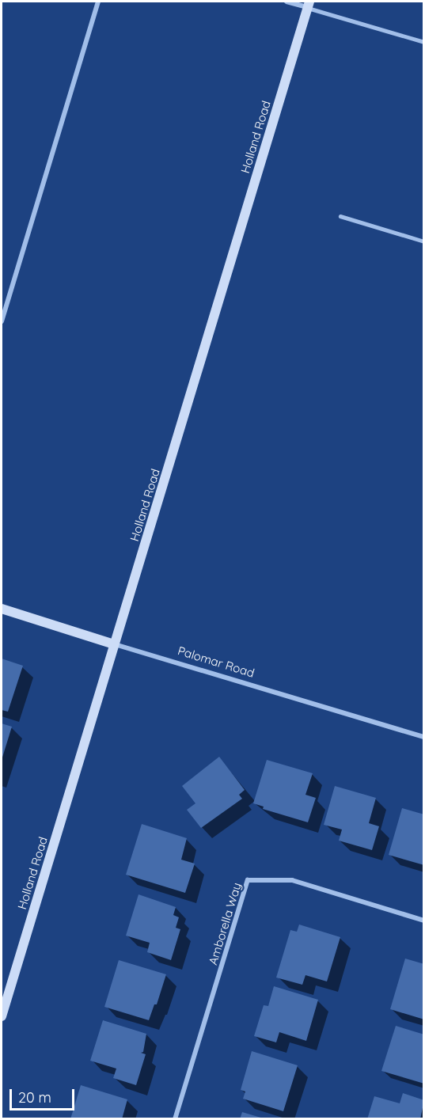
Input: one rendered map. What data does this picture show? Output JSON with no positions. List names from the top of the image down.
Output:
{
  "streets": {
    "main road": ["Holland Road", "Palomar Road"],
    "street": ["Amborella Way"]
  },
  "crossings": [
    ["Holland Road", "Palomar Road"]
  ],
  "scale_bar": "20 m"
}
